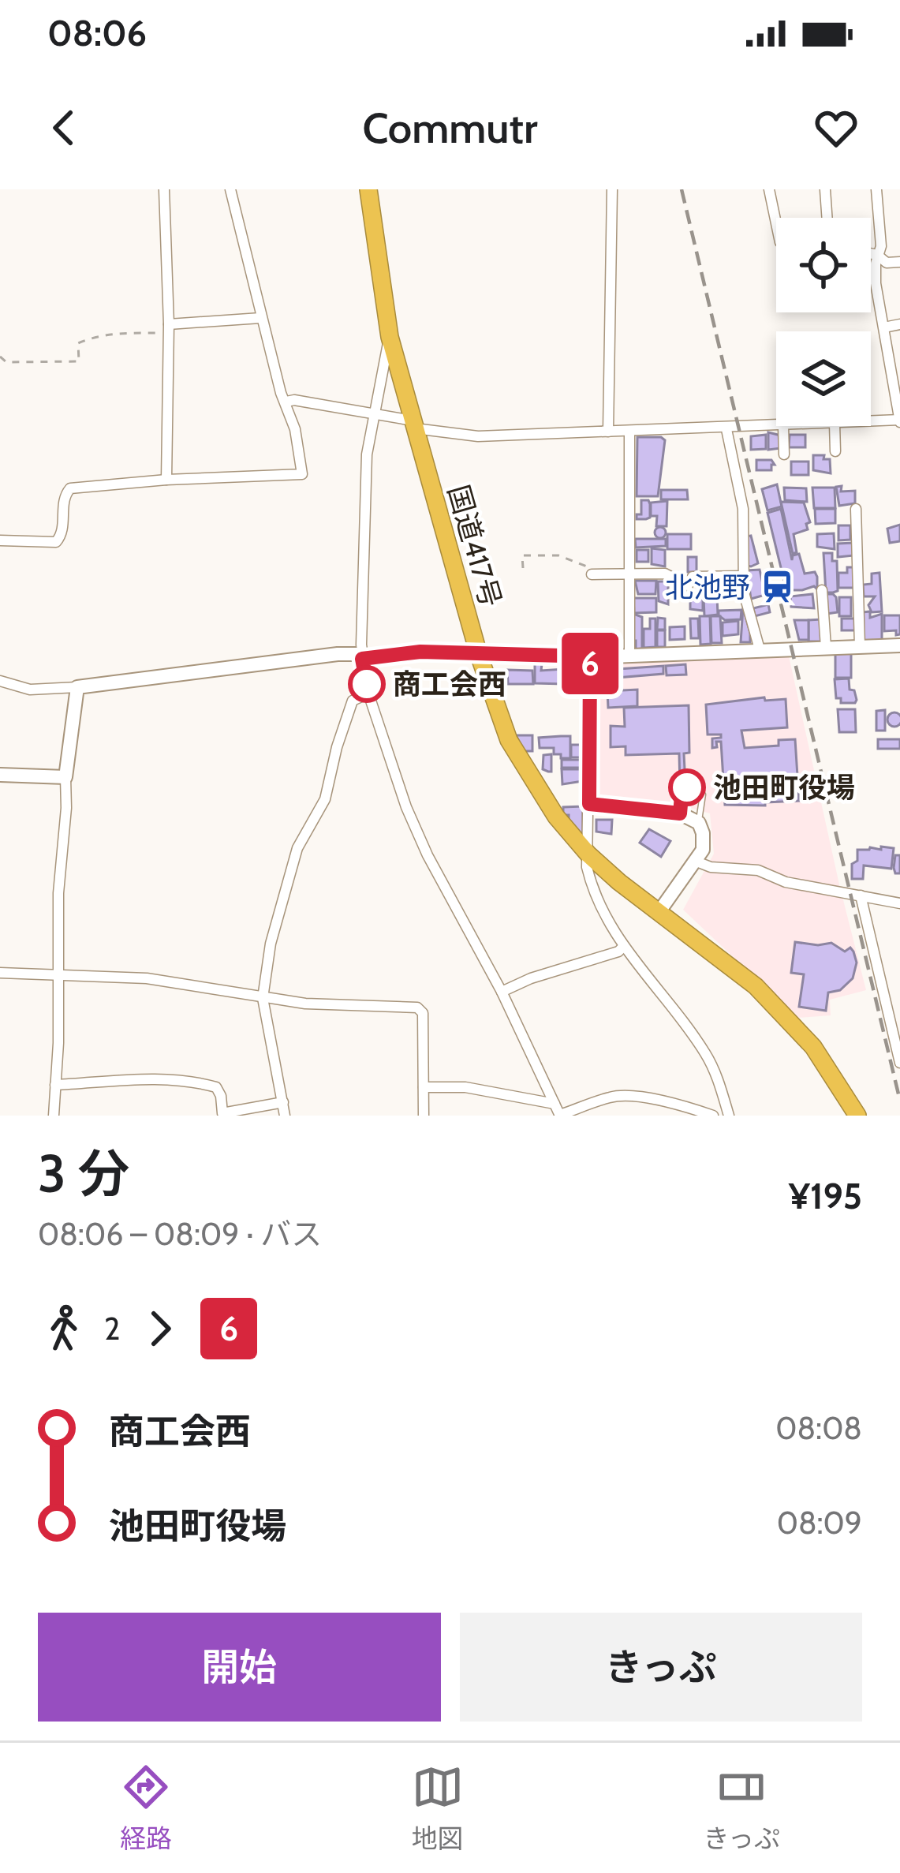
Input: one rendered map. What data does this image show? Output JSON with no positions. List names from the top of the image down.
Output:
{
  "streets": {
    "highway": ["国道417号"]
  },
  "places": {
    "station": ["北池野"],
    "other": ["商工会西", "池田町役場"]
  },
  "lines": ["bus line 6"],
  "page": {
    "status": "08:06",
    "header": "Commutr",
    "on_map": "6",
    "heading": ["3 分", "08:06 – 08:09 · バス", "¥195"],
    "legs": ["2", "6"],
    "list": [
      {
        "name": "商工会西",
        "value": "08:08"
      },
      {
        "name": "池田町役場",
        "value": "08:09"
      }
    ],
    "buttons": ["開始", "きっぷ"],
    "tabs": ["経路", "地図", "きっぷ"]
  }
}
